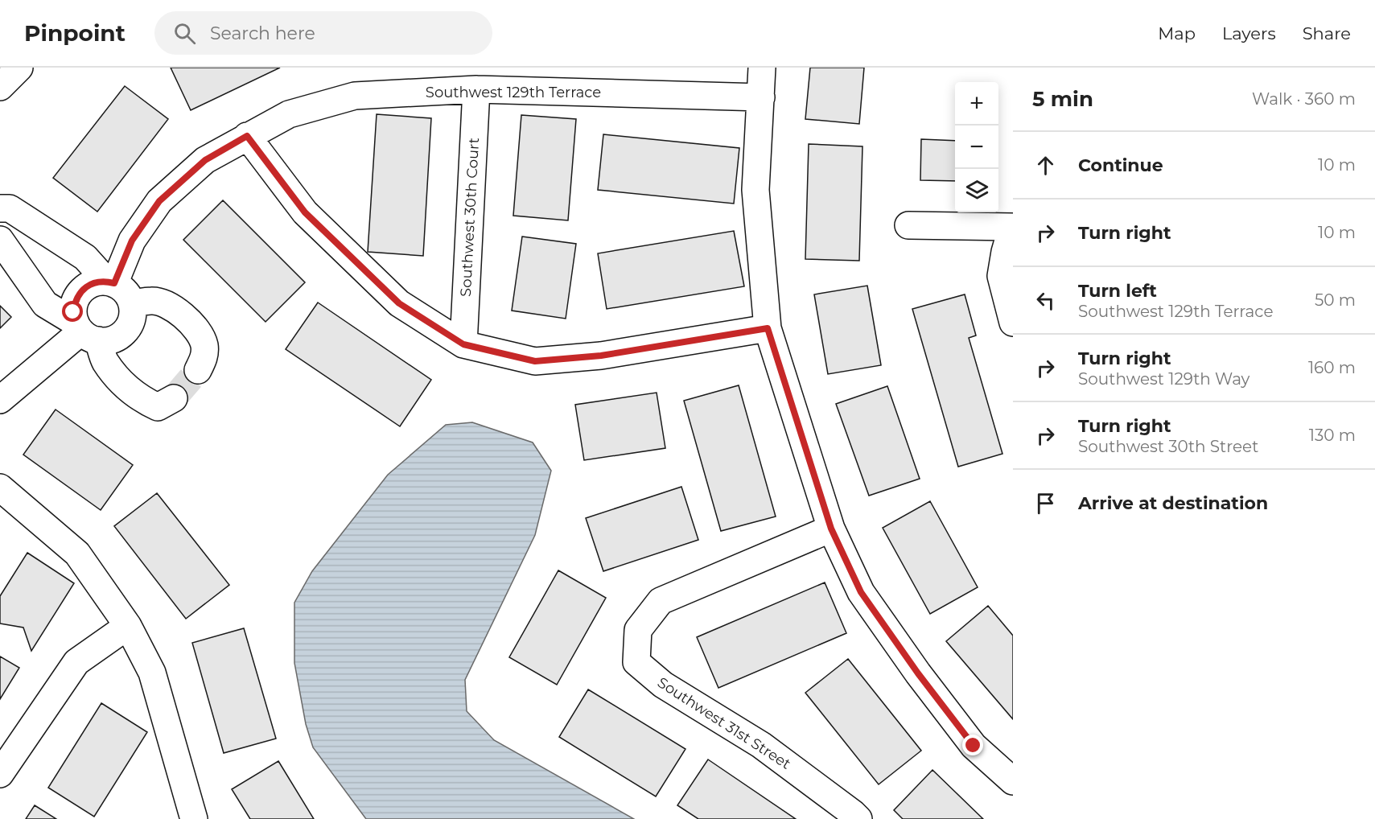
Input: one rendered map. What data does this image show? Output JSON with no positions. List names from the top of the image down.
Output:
{
  "streets": {
    "street": ["Southwest 129th Terrace", "Southwest 30th Court", "Southwest 31st Street"]
  },
  "crossings": [
    ["Southwest 129th Terrace", "Southwest 30th Court"]
  ],
  "page": {
    "header": "Pinpoint",
    "search": "Search here",
    "nav": ["Map", "Layers", "Share"],
    "heading": ["5 min", "Walk · 360 m"],
    "map_buttons": ["+", "−"],
    "list": [
      ["Continue", "10 m"],
      ["Turn right", "10 m"],
      ["Turn left", "Southwest 129th Terrace", "50 m"],
      ["Turn right", "Southwest 129th Way", "160 m"],
      ["Turn right", "Southwest 30th Street", "130 m"],
      "Arrive at destination"
    ]
  }
}
